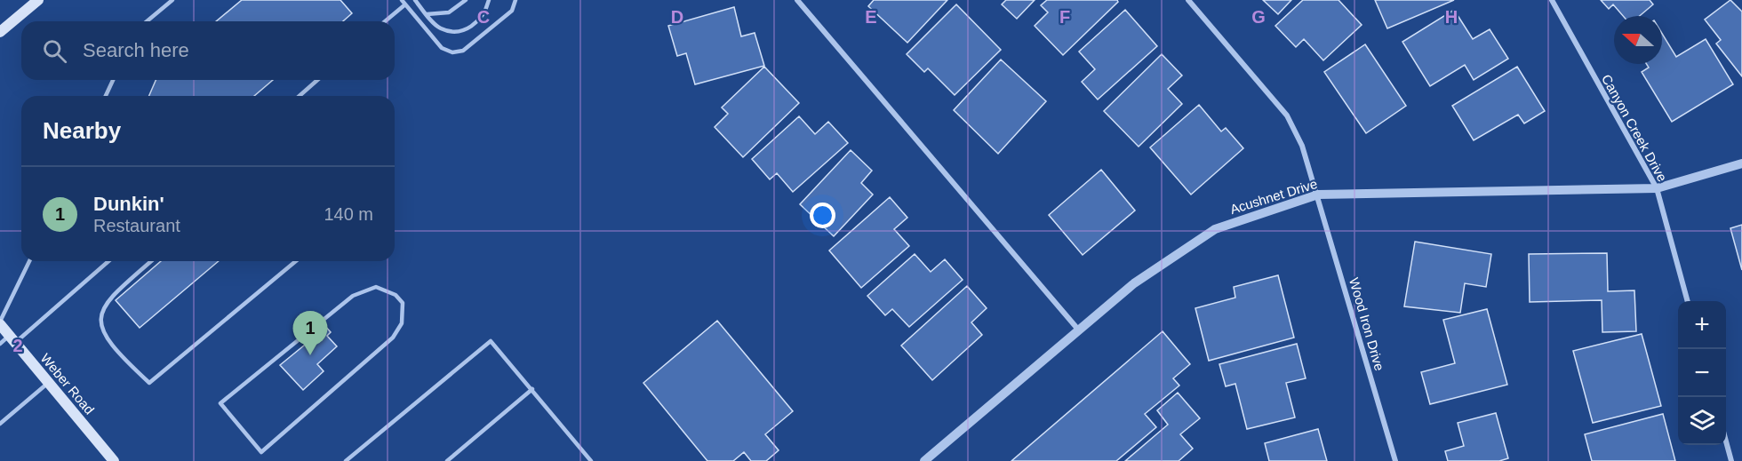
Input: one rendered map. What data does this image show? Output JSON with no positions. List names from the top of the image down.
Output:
{
  "streets": {
    "main road": ["Weber Road"],
    "street": ["Canyon Creek Drive", "Acushnet Drive", "Wood Iron Drive"]
  },
  "crossings": [
    ["Canyon Creek Drive", "Acushnet Drive"],
    ["Acushnet Drive", "Wood Iron Drive"]
  ],
  "north": "left",
  "page": {
    "search": "Search here",
    "heading": "Nearby",
    "list": [
      {
        "mark": "1",
        "name": "Dunkin'",
        "note": "Restaurant",
        "value": "140 m"
      }
    ],
    "map_buttons": ["+", "−"],
    "pins": "1"
  },
  "grid": {
    "columns": [
      "C",
      "D",
      "E",
      "F",
      "G",
      "H"
    ],
    "rows": ["2"]
  }
}
